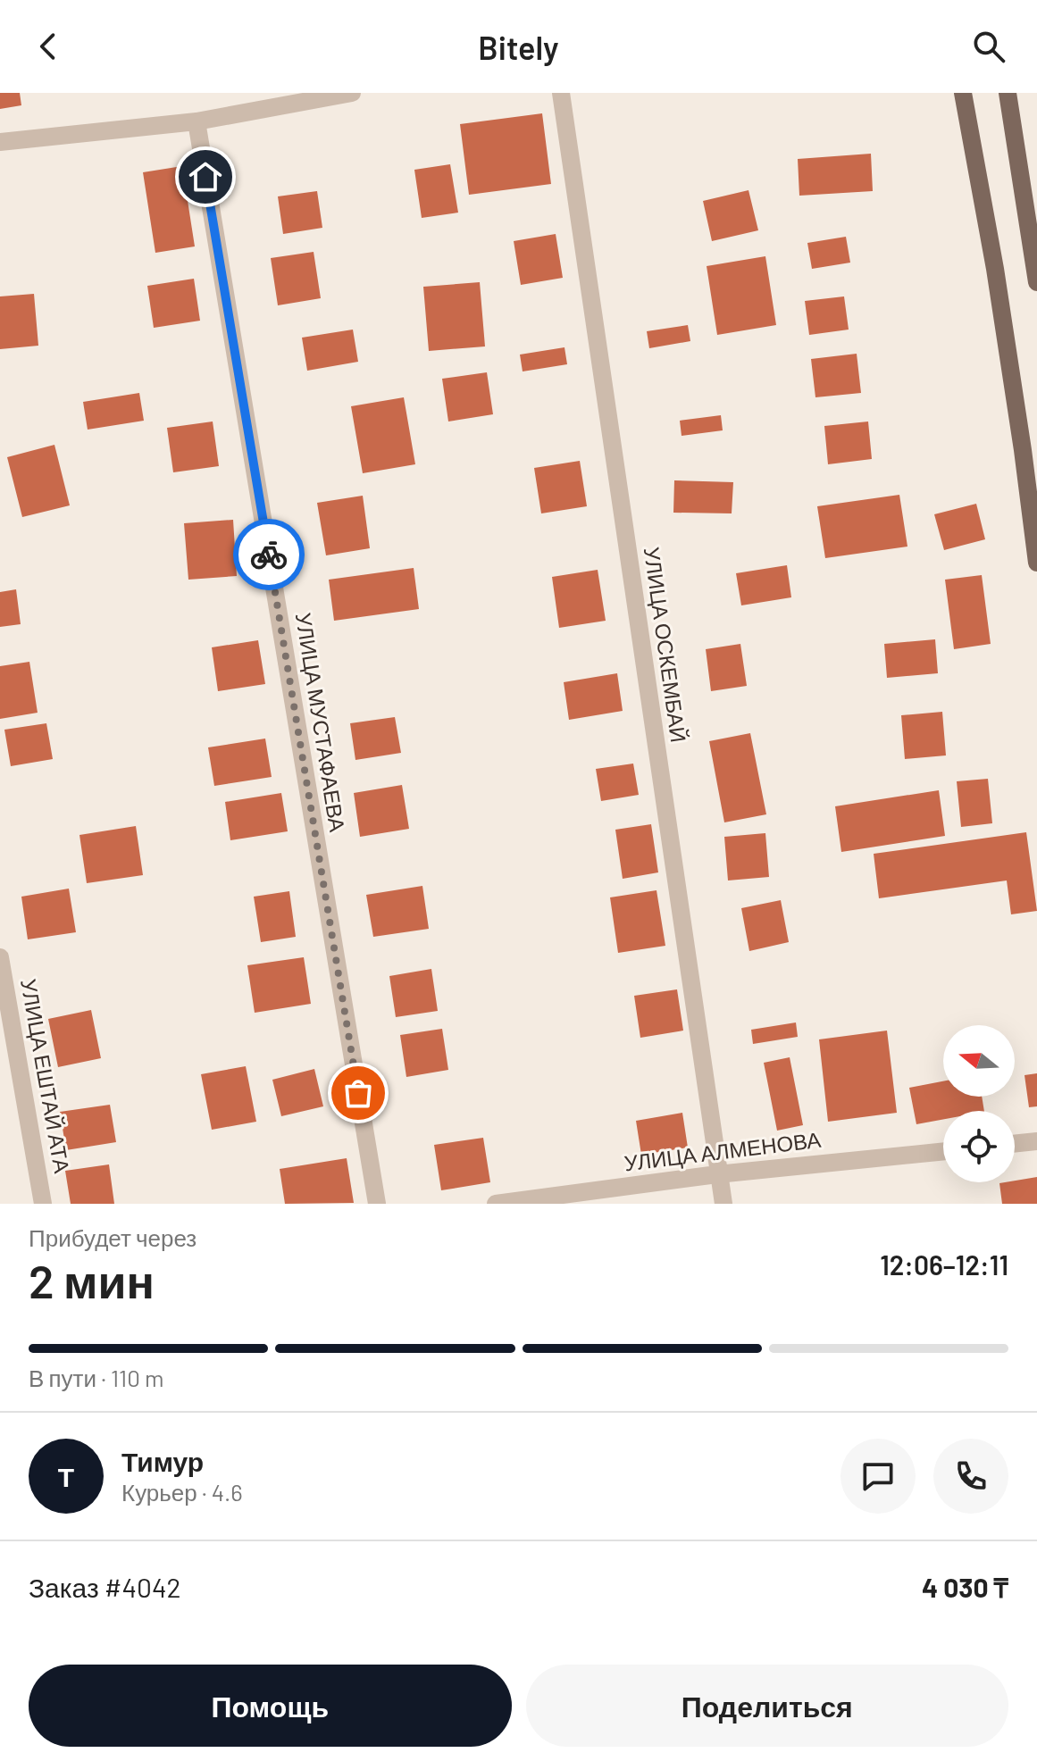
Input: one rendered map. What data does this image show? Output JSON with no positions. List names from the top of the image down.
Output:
{
  "streets": {
    "street": [
      "УЛИЦА ОСКЕМБАЙ",
      "УЛИЦА МУСТАФАЕВА",
      "УЛИЦА ЕШТАЙ АТА",
      "УЛИЦА АЛМЕНОВА"
    ]
  },
  "crossings": [
    ["УЛИЦА ОСКЕМБАЙ", "УЛИЦА АЛМЕНОВА"]
  ],
  "north": "left",
  "page": {
    "header": "Bitely",
    "heading": ["2 мин", "Прибудет через", "12:06–12:11"],
    "panel": [
      "Тимур",
      "Курьер · 4.6",
      "Заказ #4042",
      "4 030 ₸"
    ],
    "bar": "В пути · 110 m",
    "round": "Т",
    "buttons": ["Помощь", "Поделиться"]
  }
}
